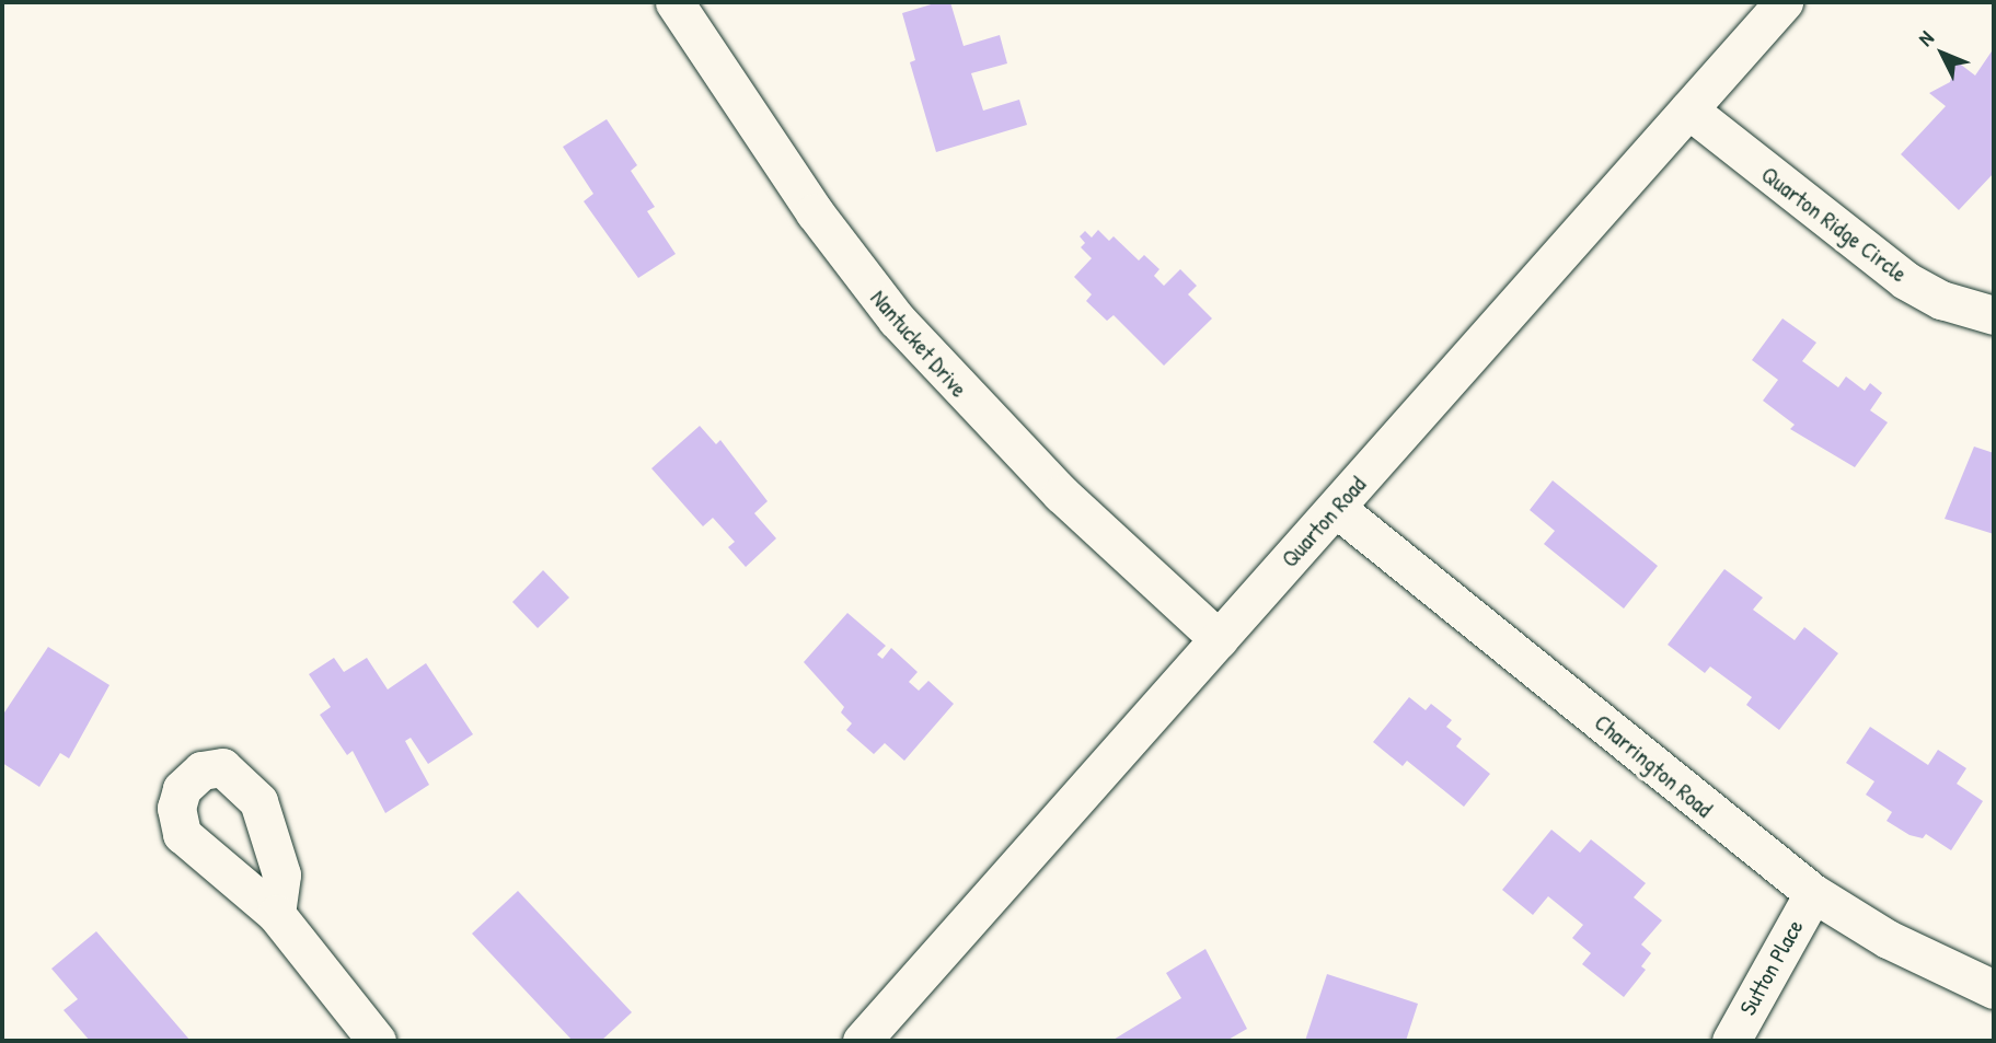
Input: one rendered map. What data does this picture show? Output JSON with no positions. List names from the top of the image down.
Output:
{
  "streets": {
    "street": [
      "Quarton Ridge Circle",
      "Nantucket Drive",
      "Quarton Road",
      "Charrington Road",
      "Sutton Place"
    ]
  },
  "crossings": [
    ["Quarton Ridge Circle", "Quarton Road"],
    ["Nantucket Drive", "Quarton Road"],
    ["Quarton Road", "Charrington Road"],
    ["Charrington Road", "Sutton Place"]
  ],
  "north": "top left"
}
